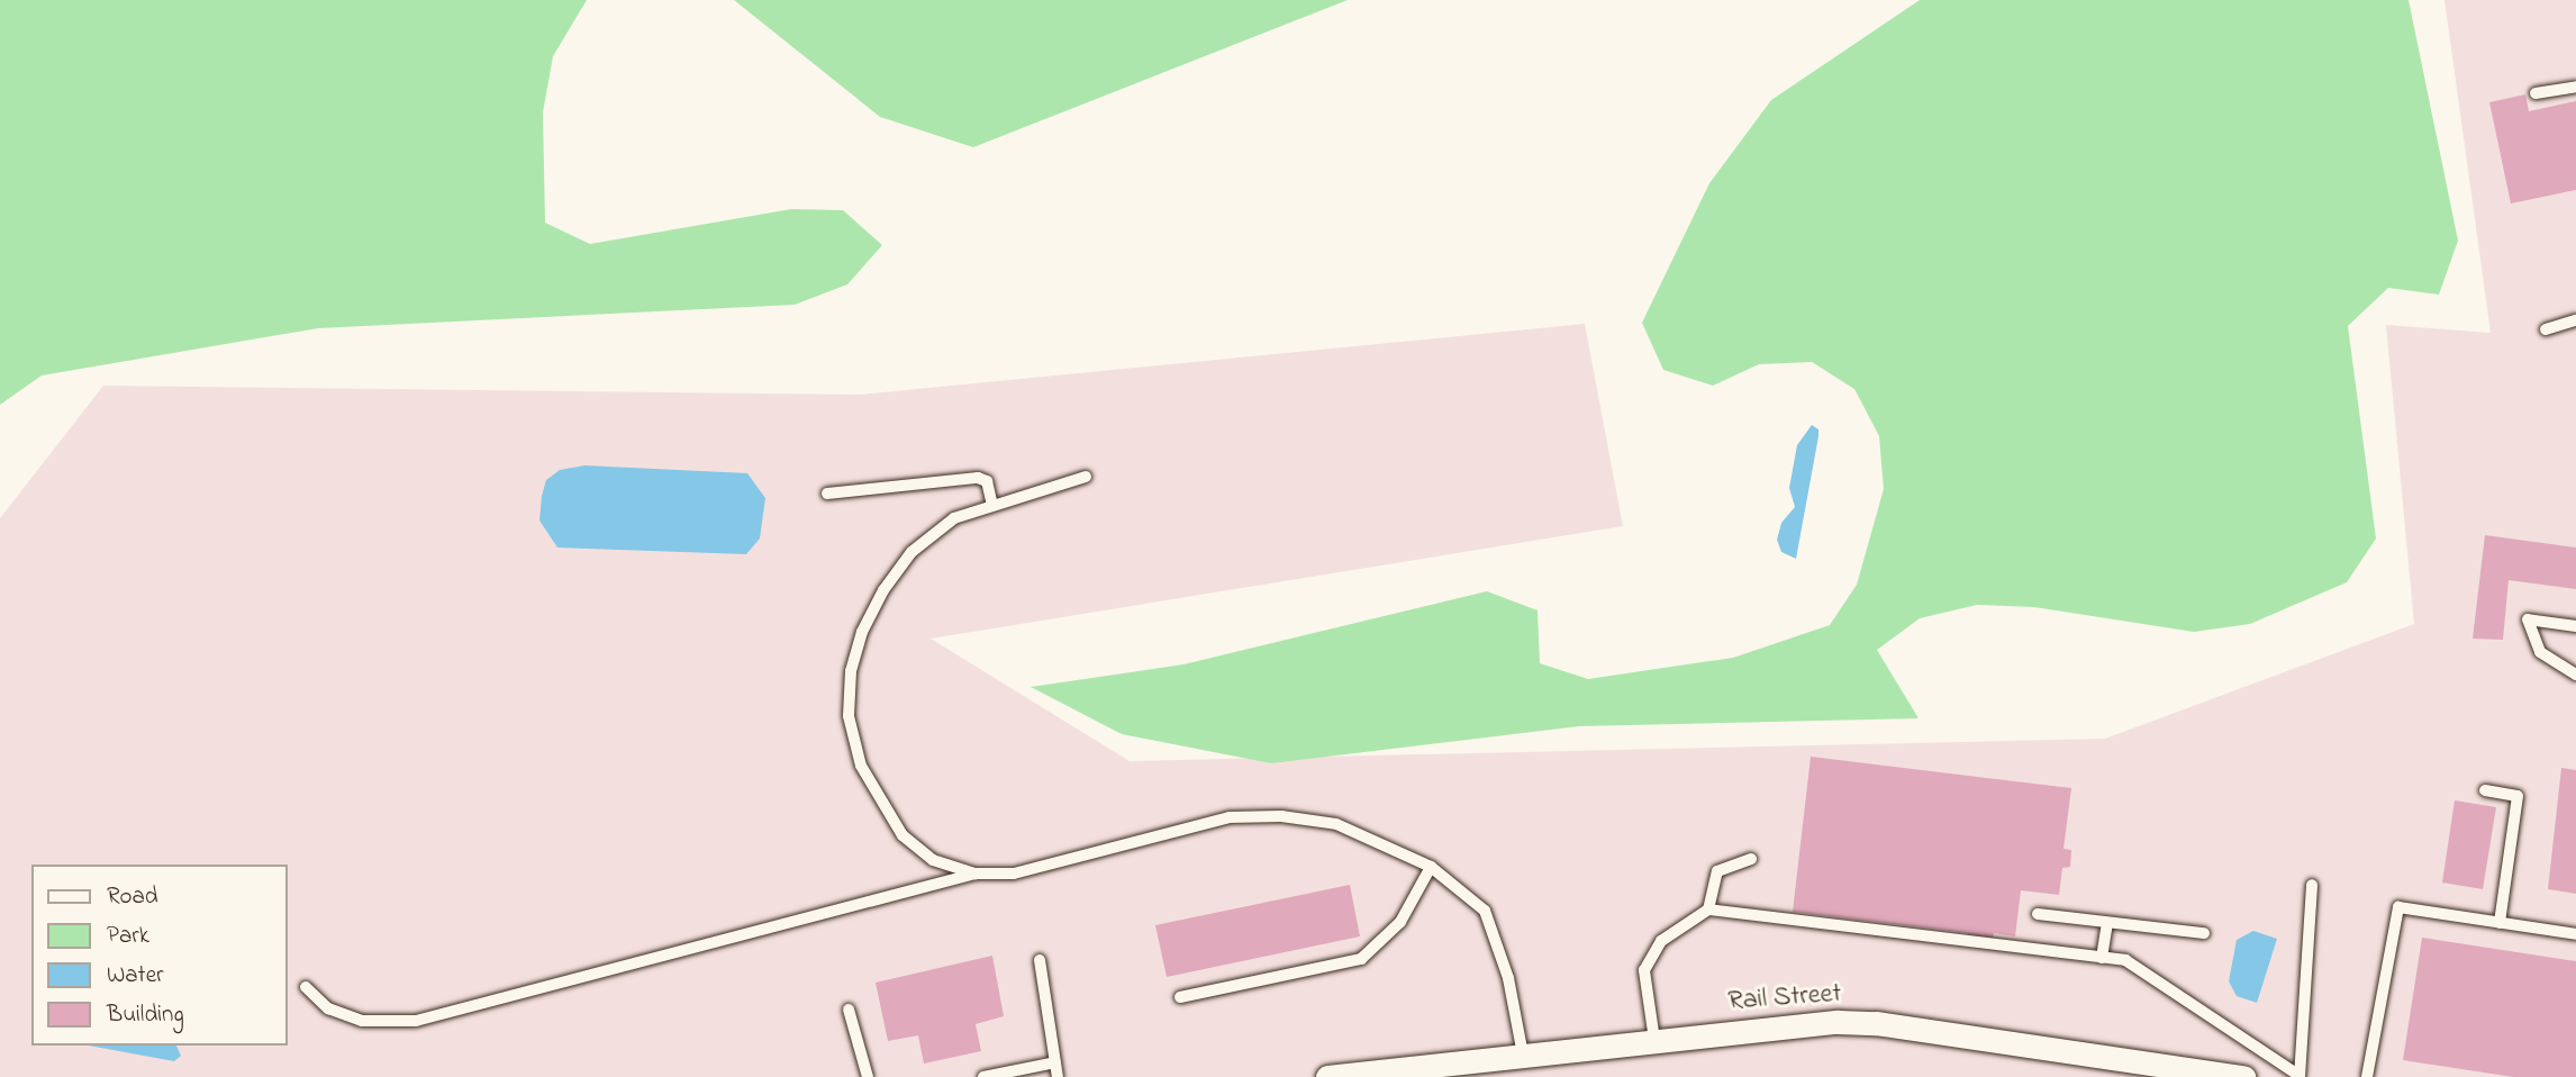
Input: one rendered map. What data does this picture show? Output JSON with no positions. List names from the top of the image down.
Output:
{
  "streets": {
    "street": ["Rail Street"]
  },
  "legend": [
    "Road",
    "Park",
    "Water",
    "Building"
  ]
}
